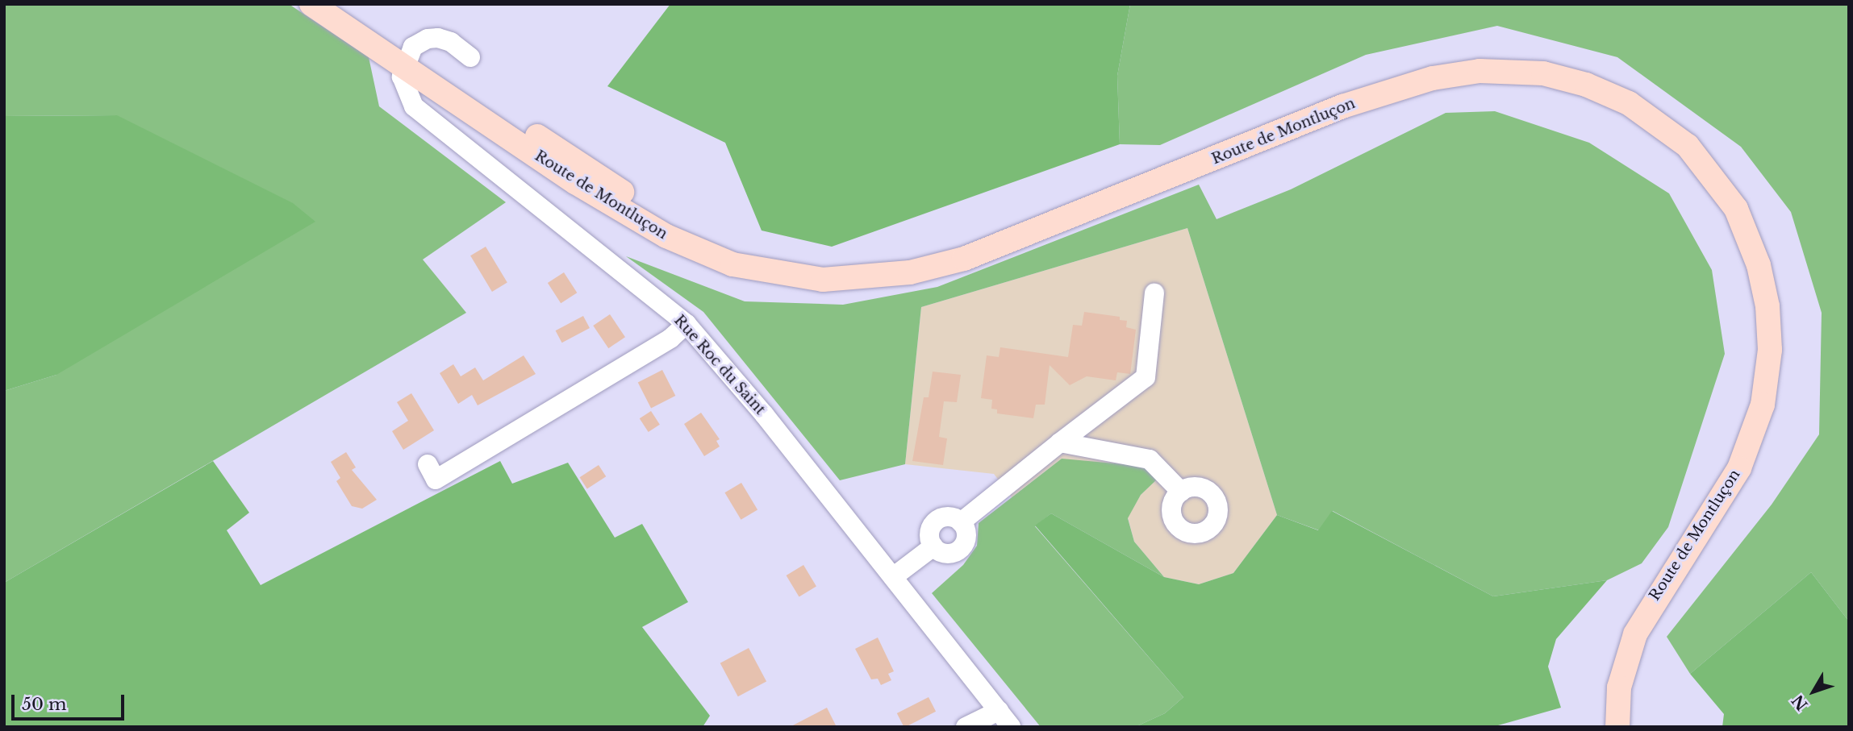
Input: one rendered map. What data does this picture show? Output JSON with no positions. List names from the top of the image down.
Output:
{
  "streets": {
    "main road": ["Route de Montluçon"],
    "street": ["Rue Roc du Saint"]
  },
  "crossings": [
    ["Route de Montluçon", "Rue Roc du Saint"]
  ],
  "scale_bar": "50 m",
  "north": "bottom left"
}
